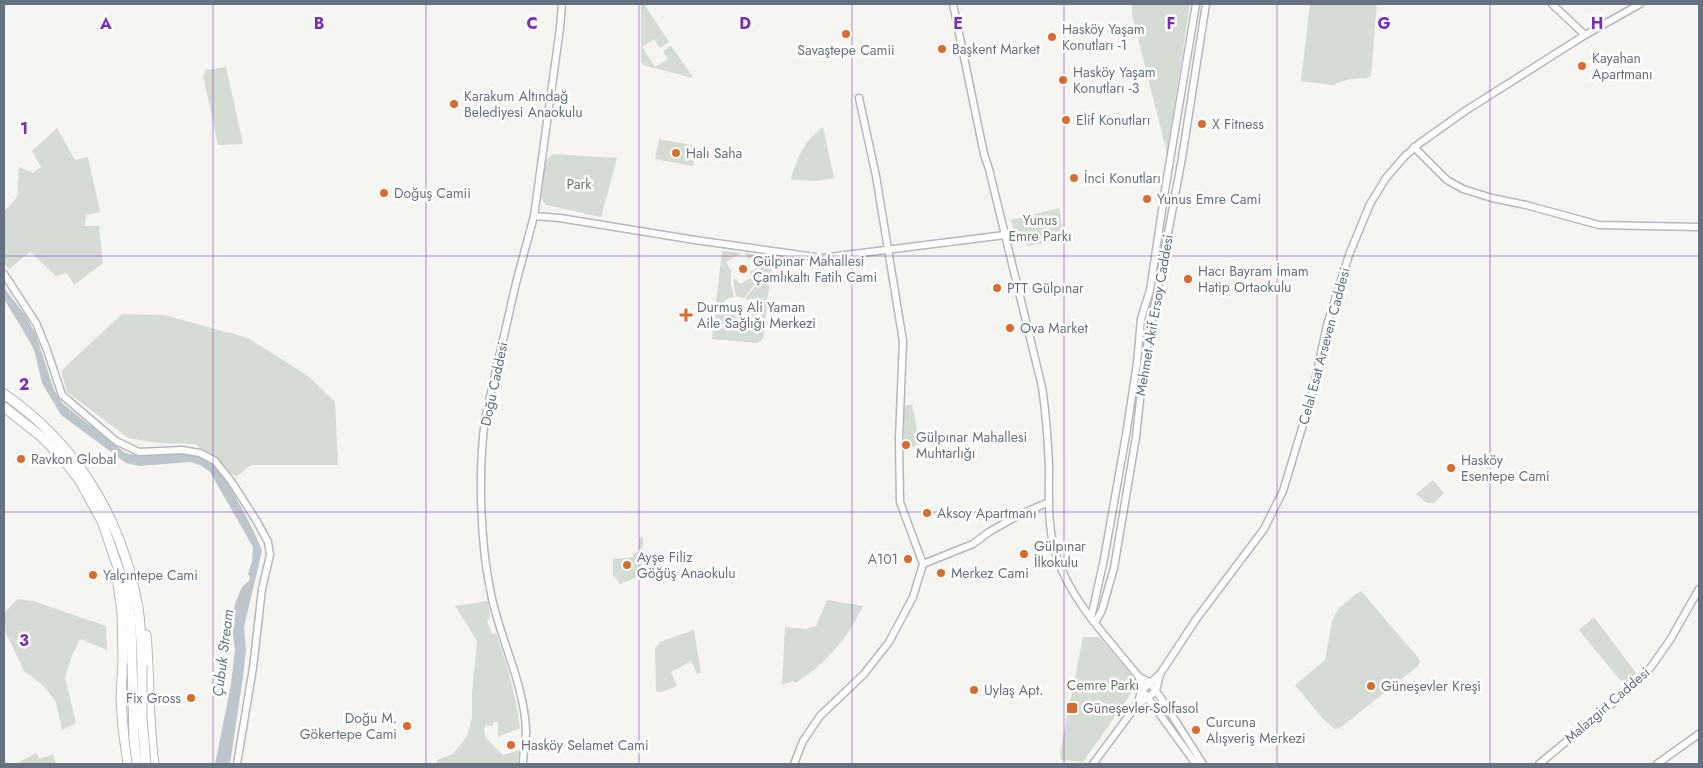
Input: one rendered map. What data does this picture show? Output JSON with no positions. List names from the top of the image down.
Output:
{
  "streets": {
    "street": [
      "Mehmet Akif Ersoy Caddesi",
      "Celal Esat Arseven Caddesi",
      "Doğu Caddesi",
      "Malazgirt Caddesi"
    ]
  },
  "water": ["Çubuk Stream"],
  "parks": ["Park", "Yunus Emre Parkı", "Cemre Parkı"],
  "places": {
    "other": [
      "Savaştepe Camii",
      "Hasköy Yaşam Konutları -1",
      "Başkent Market",
      "Kayahan Apartmanı",
      "Hasköy Yaşam Konutları -3",
      "Karakum Altındağ Belediyesi Anaokulu",
      "Elif Konutları",
      "X Fitness",
      "Halı Saha",
      "İnci Konutları",
      "Doğuş Camii",
      "Yunus Emre Cami",
      "Gülpınar Mahallesi Çamlıkaltı Fatih Cami",
      "Hacı Bayram İmam Hatip Ortaokulu",
      "PTT Gülpınar",
      "Ova Market",
      "Gülpınar Mahallesi Muhtarlığı",
      "Ravkon Global",
      "Hasköy Esentepe Cami",
      "Aksoy Apartmanı",
      "Gülpınar İlkokulu",
      "A101",
      "Ayşe Filiz Göğüş Anaokulu",
      "Merkez Cami",
      "Yalçıntepe Cami",
      "Güneşevler Kreşi",
      "Uylaş Apt.",
      "Fix Gross",
      "Doğu M. Gökertepe Cami",
      "Curcuna Alışveriş Merkezi",
      "Hasköy Selamet Cami"
    ],
    "health": ["Durmuş Ali Yaman Aile Sağlığı Merkezi"],
    "transit": ["Güneşevler-Solfasol"]
  },
  "grid": {
    "columns": [
      "A",
      "B",
      "C",
      "D",
      "E",
      "F",
      "G",
      "H"
    ],
    "rows": ["1", "2", "3"]
  }
}
